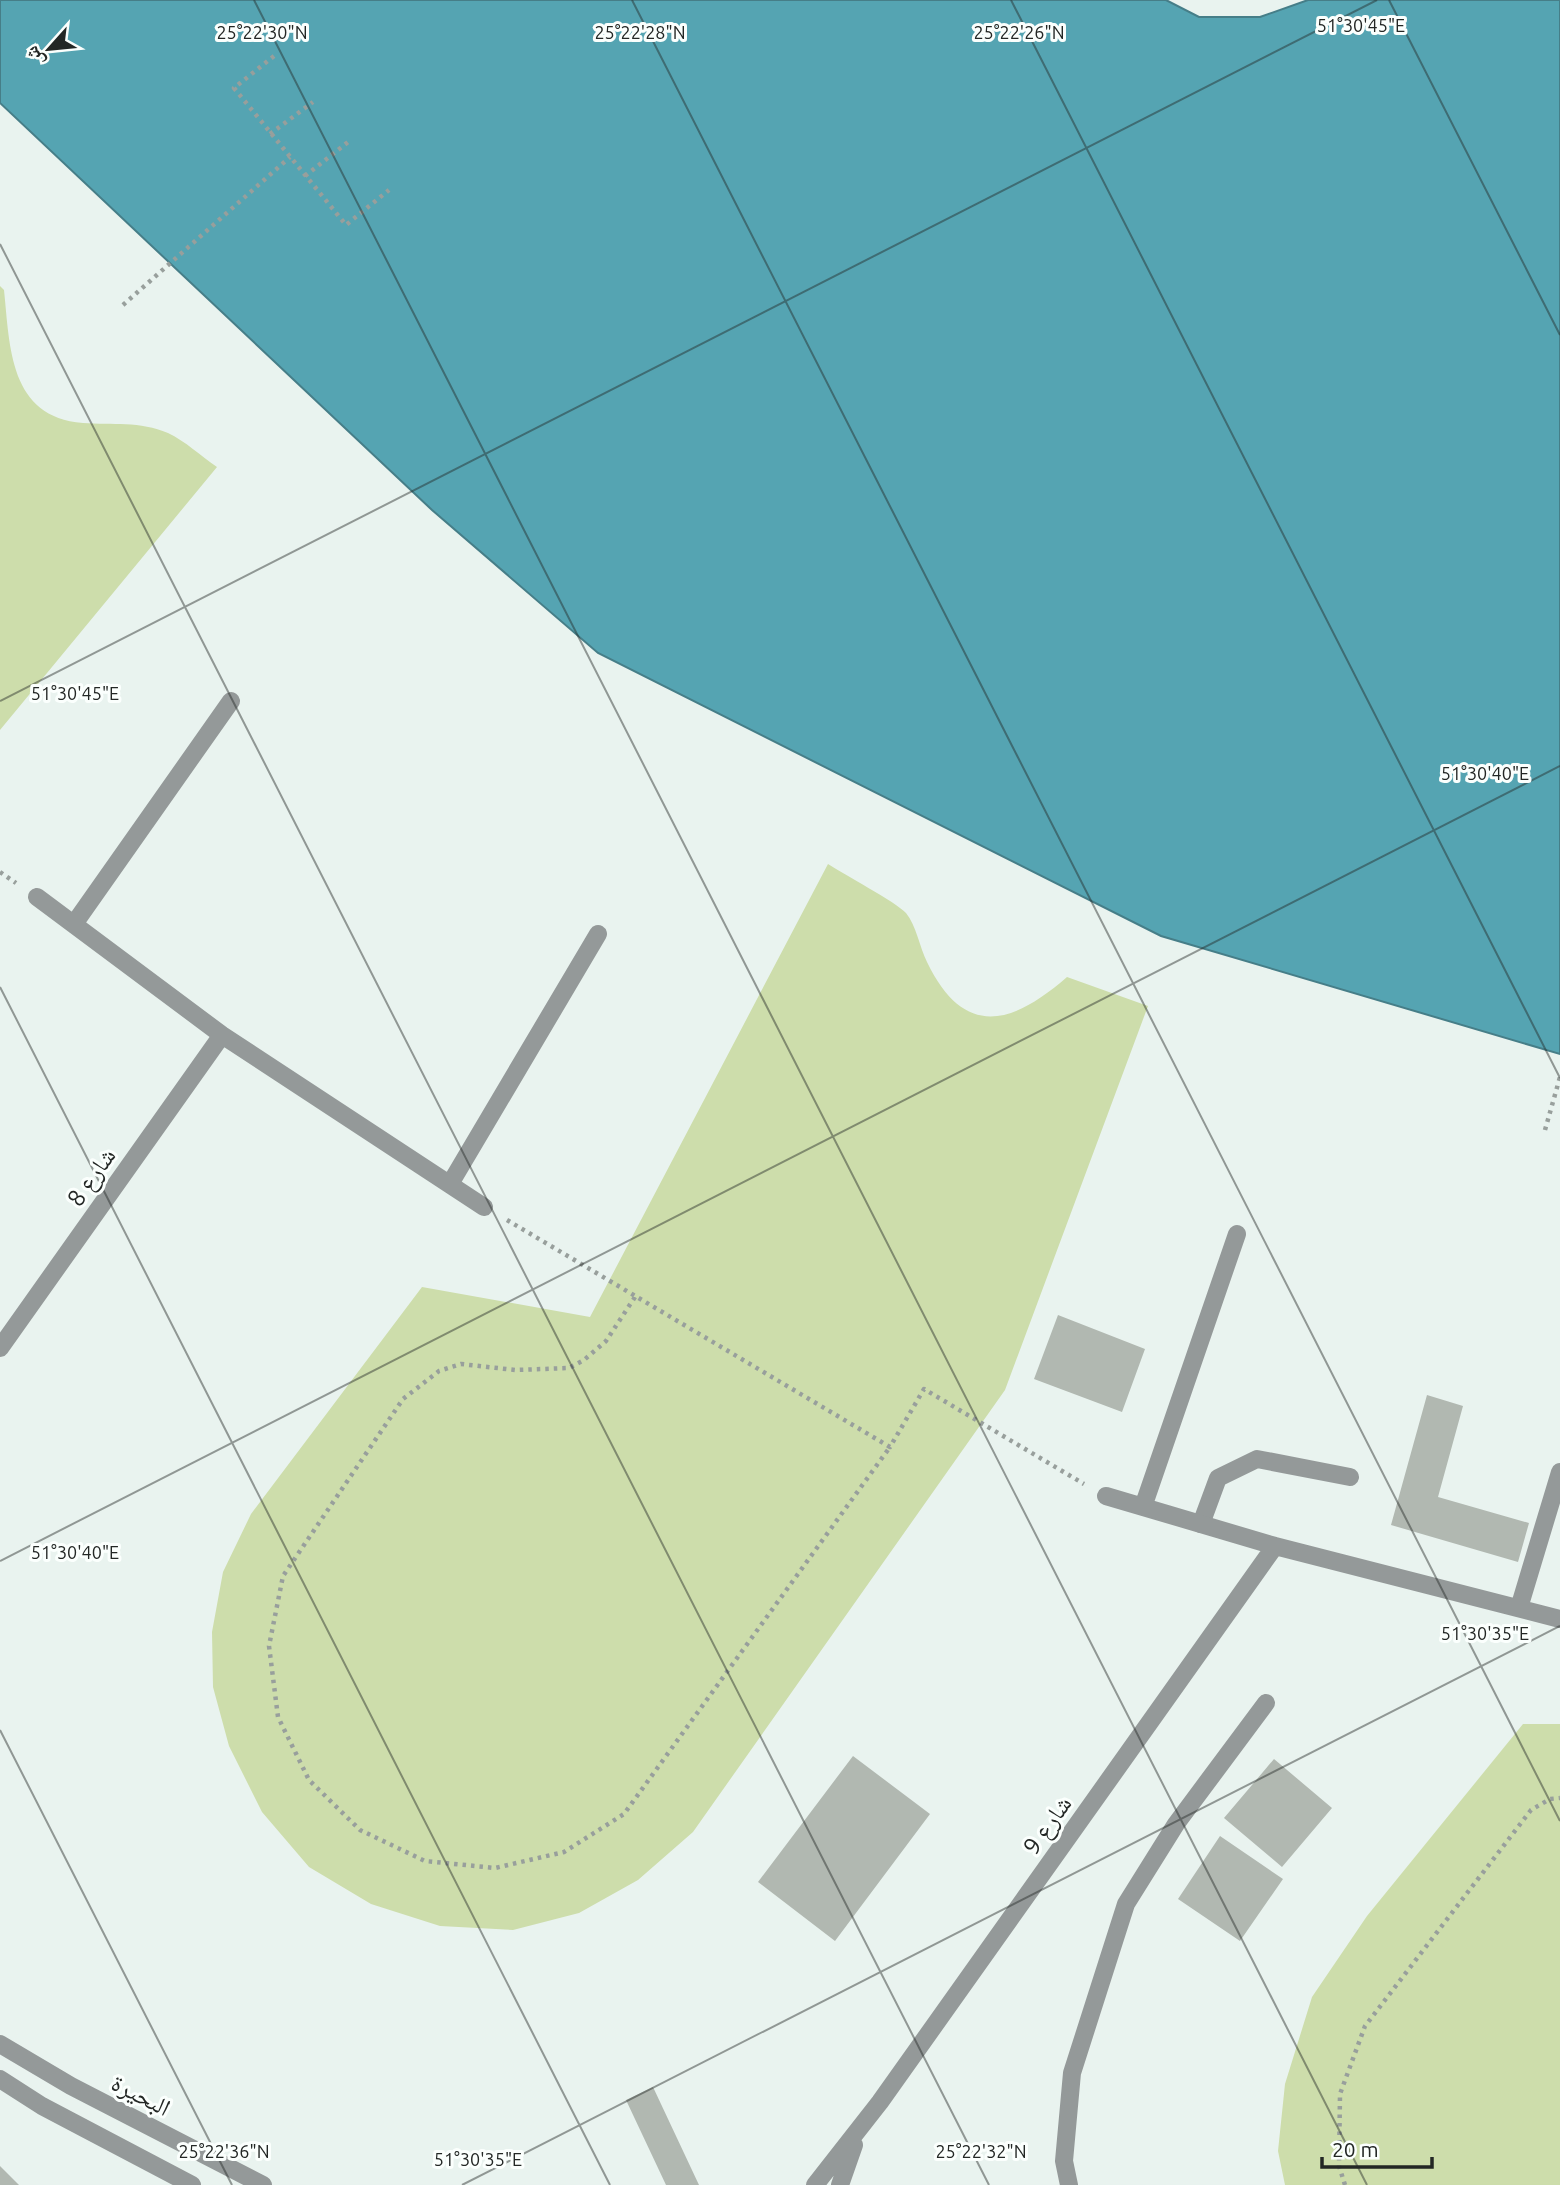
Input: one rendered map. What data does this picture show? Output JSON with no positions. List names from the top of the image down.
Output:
{
  "streets": {
    "street": ["شارع 8", "شارع 9", "البحيرة"]
  },
  "scale_bar": "20 m",
  "north": "bottom left",
  "coordinates": [
    "51°30'45\"E",
    "25°22'30\"N",
    "25°22'28\"N",
    "25°22'26\"N",
    "51°30'40\"E",
    "51°30'35\"E",
    "25°22'36\"N",
    "25°22'32\"N"
  ]
}
